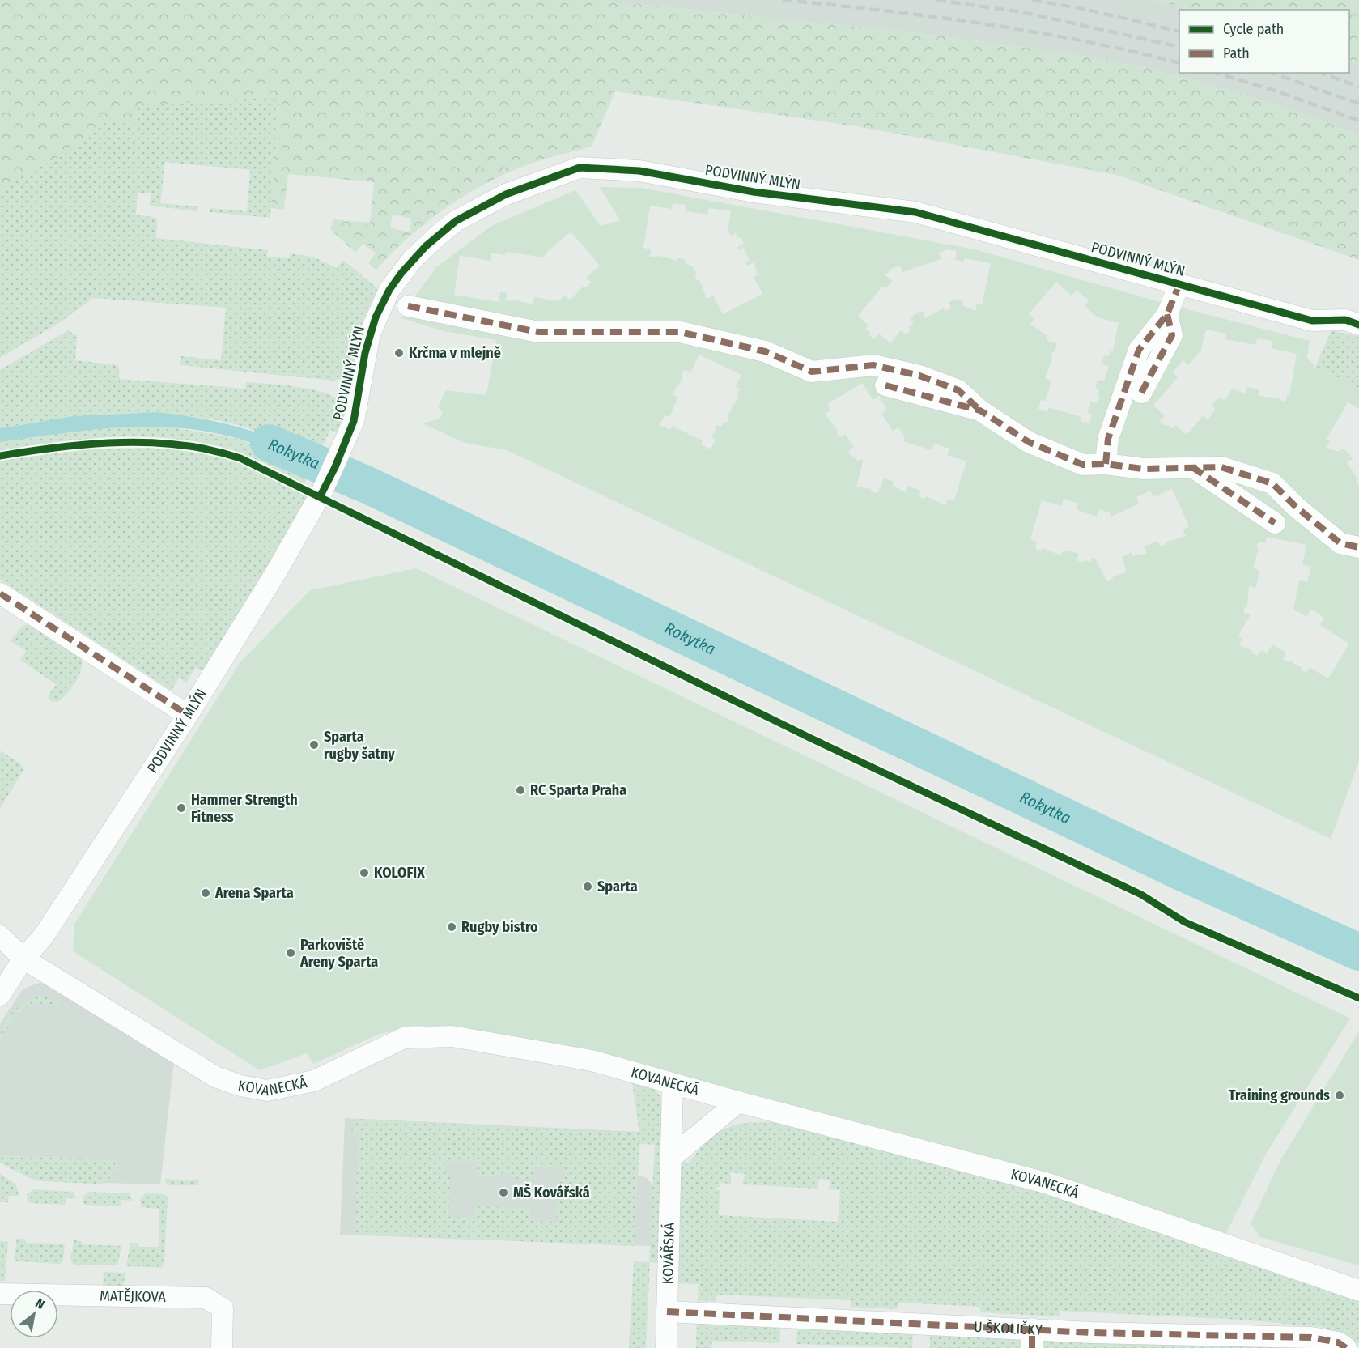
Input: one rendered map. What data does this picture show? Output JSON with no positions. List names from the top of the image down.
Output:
{
  "streets": {
    "street": [
      "PODVINNÝ MLÝN",
      "KOVANECKÁ",
      "KOVÁŘSKÁ",
      "MATĚJKOVA",
      "U ŠKOLIČKY"
    ]
  },
  "crossings": [
    ["PODVINNÝ MLÝN", "KOVANECKÁ"],
    ["KOVANECKÁ", "KOVÁŘSKÁ"],
    ["KOVÁŘSKÁ", "U ŠKOLIČKY"]
  ],
  "water": ["Rokytka"],
  "places": [
    "Krčma v mlejně",
    "Sparta rugby šatny",
    "RC Sparta Praha",
    "Hammer Strength Fitness",
    "KOLOFIX",
    "Sparta",
    "Arena Sparta",
    "Rugby bistro",
    "Parkoviště Areny Sparta",
    "Training grounds",
    "MŠ Kovářská"
  ],
  "legend": ["Cycle path", "Path"],
  "north": "top right"
}
